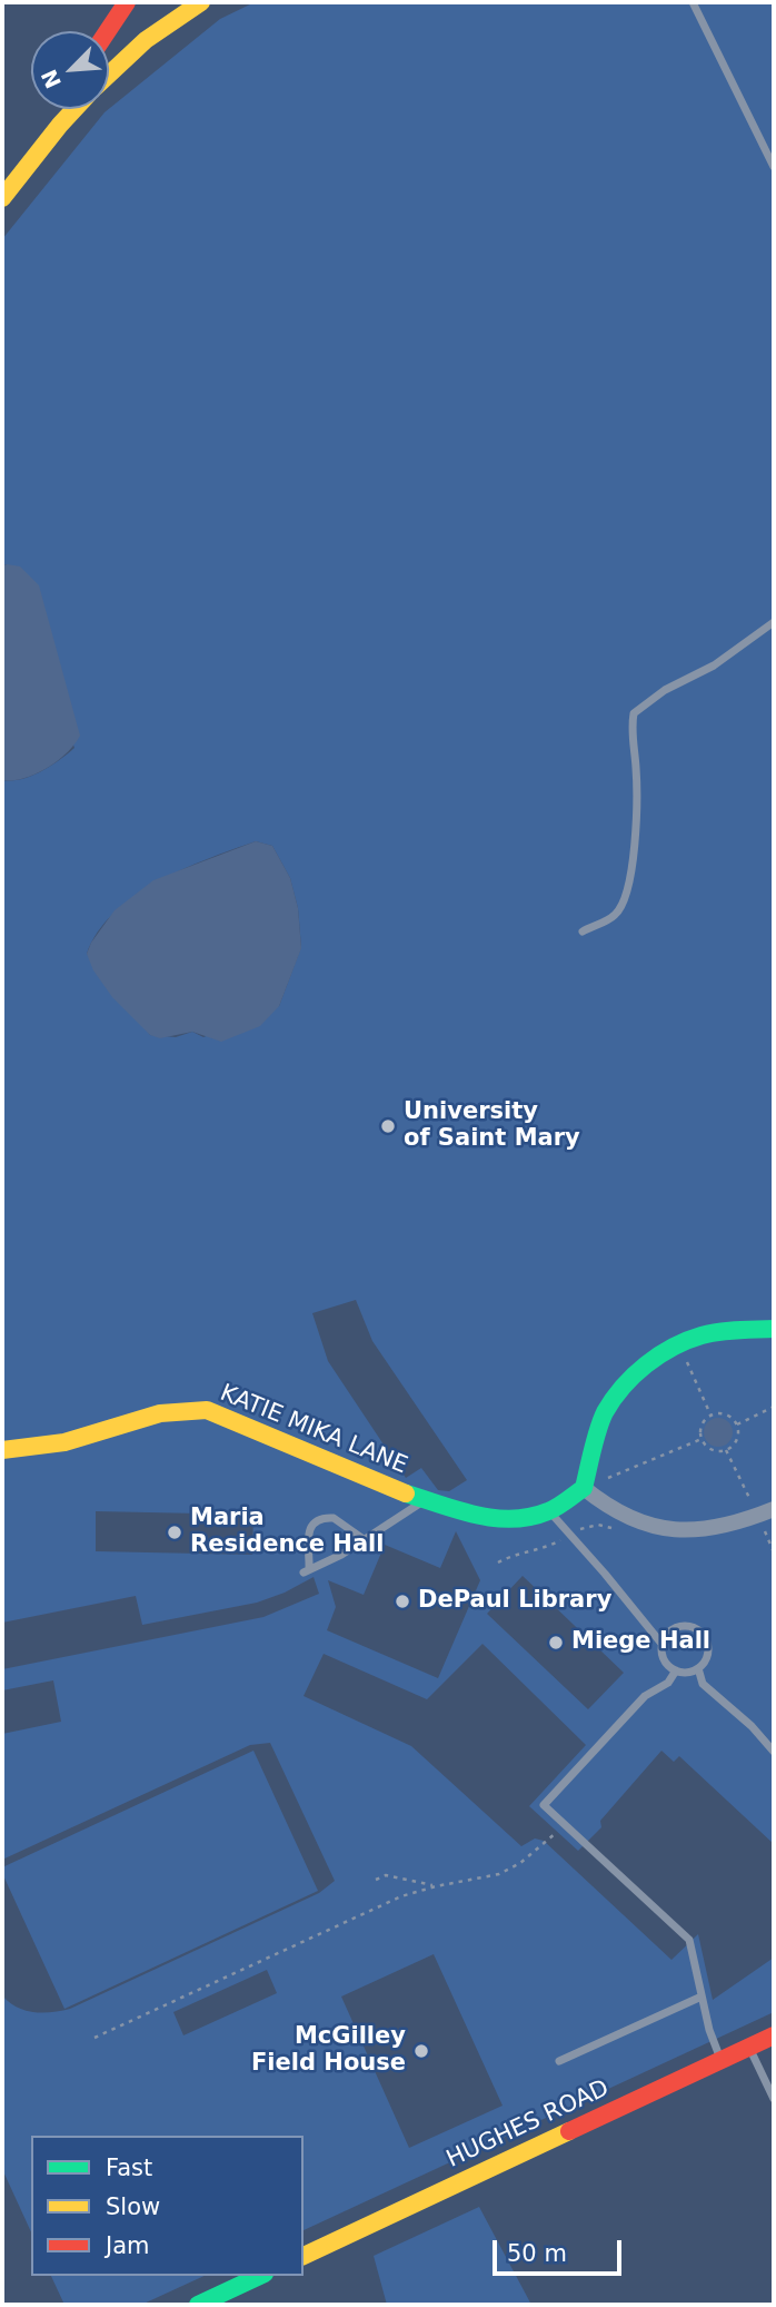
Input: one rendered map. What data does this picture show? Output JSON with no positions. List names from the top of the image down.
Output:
{
  "streets": {
    "main road": ["KATIE MIKA LANE", "HUGHES ROAD"]
  },
  "places": [
    "University of Saint Mary",
    "Maria Residence Hall",
    "DePaul Library",
    "Miege Hall",
    "McGilley Field House"
  ],
  "legend": ["Fast", "Slow", "Jam"],
  "scale_bar": "50 m",
  "north": "bottom left"
}
